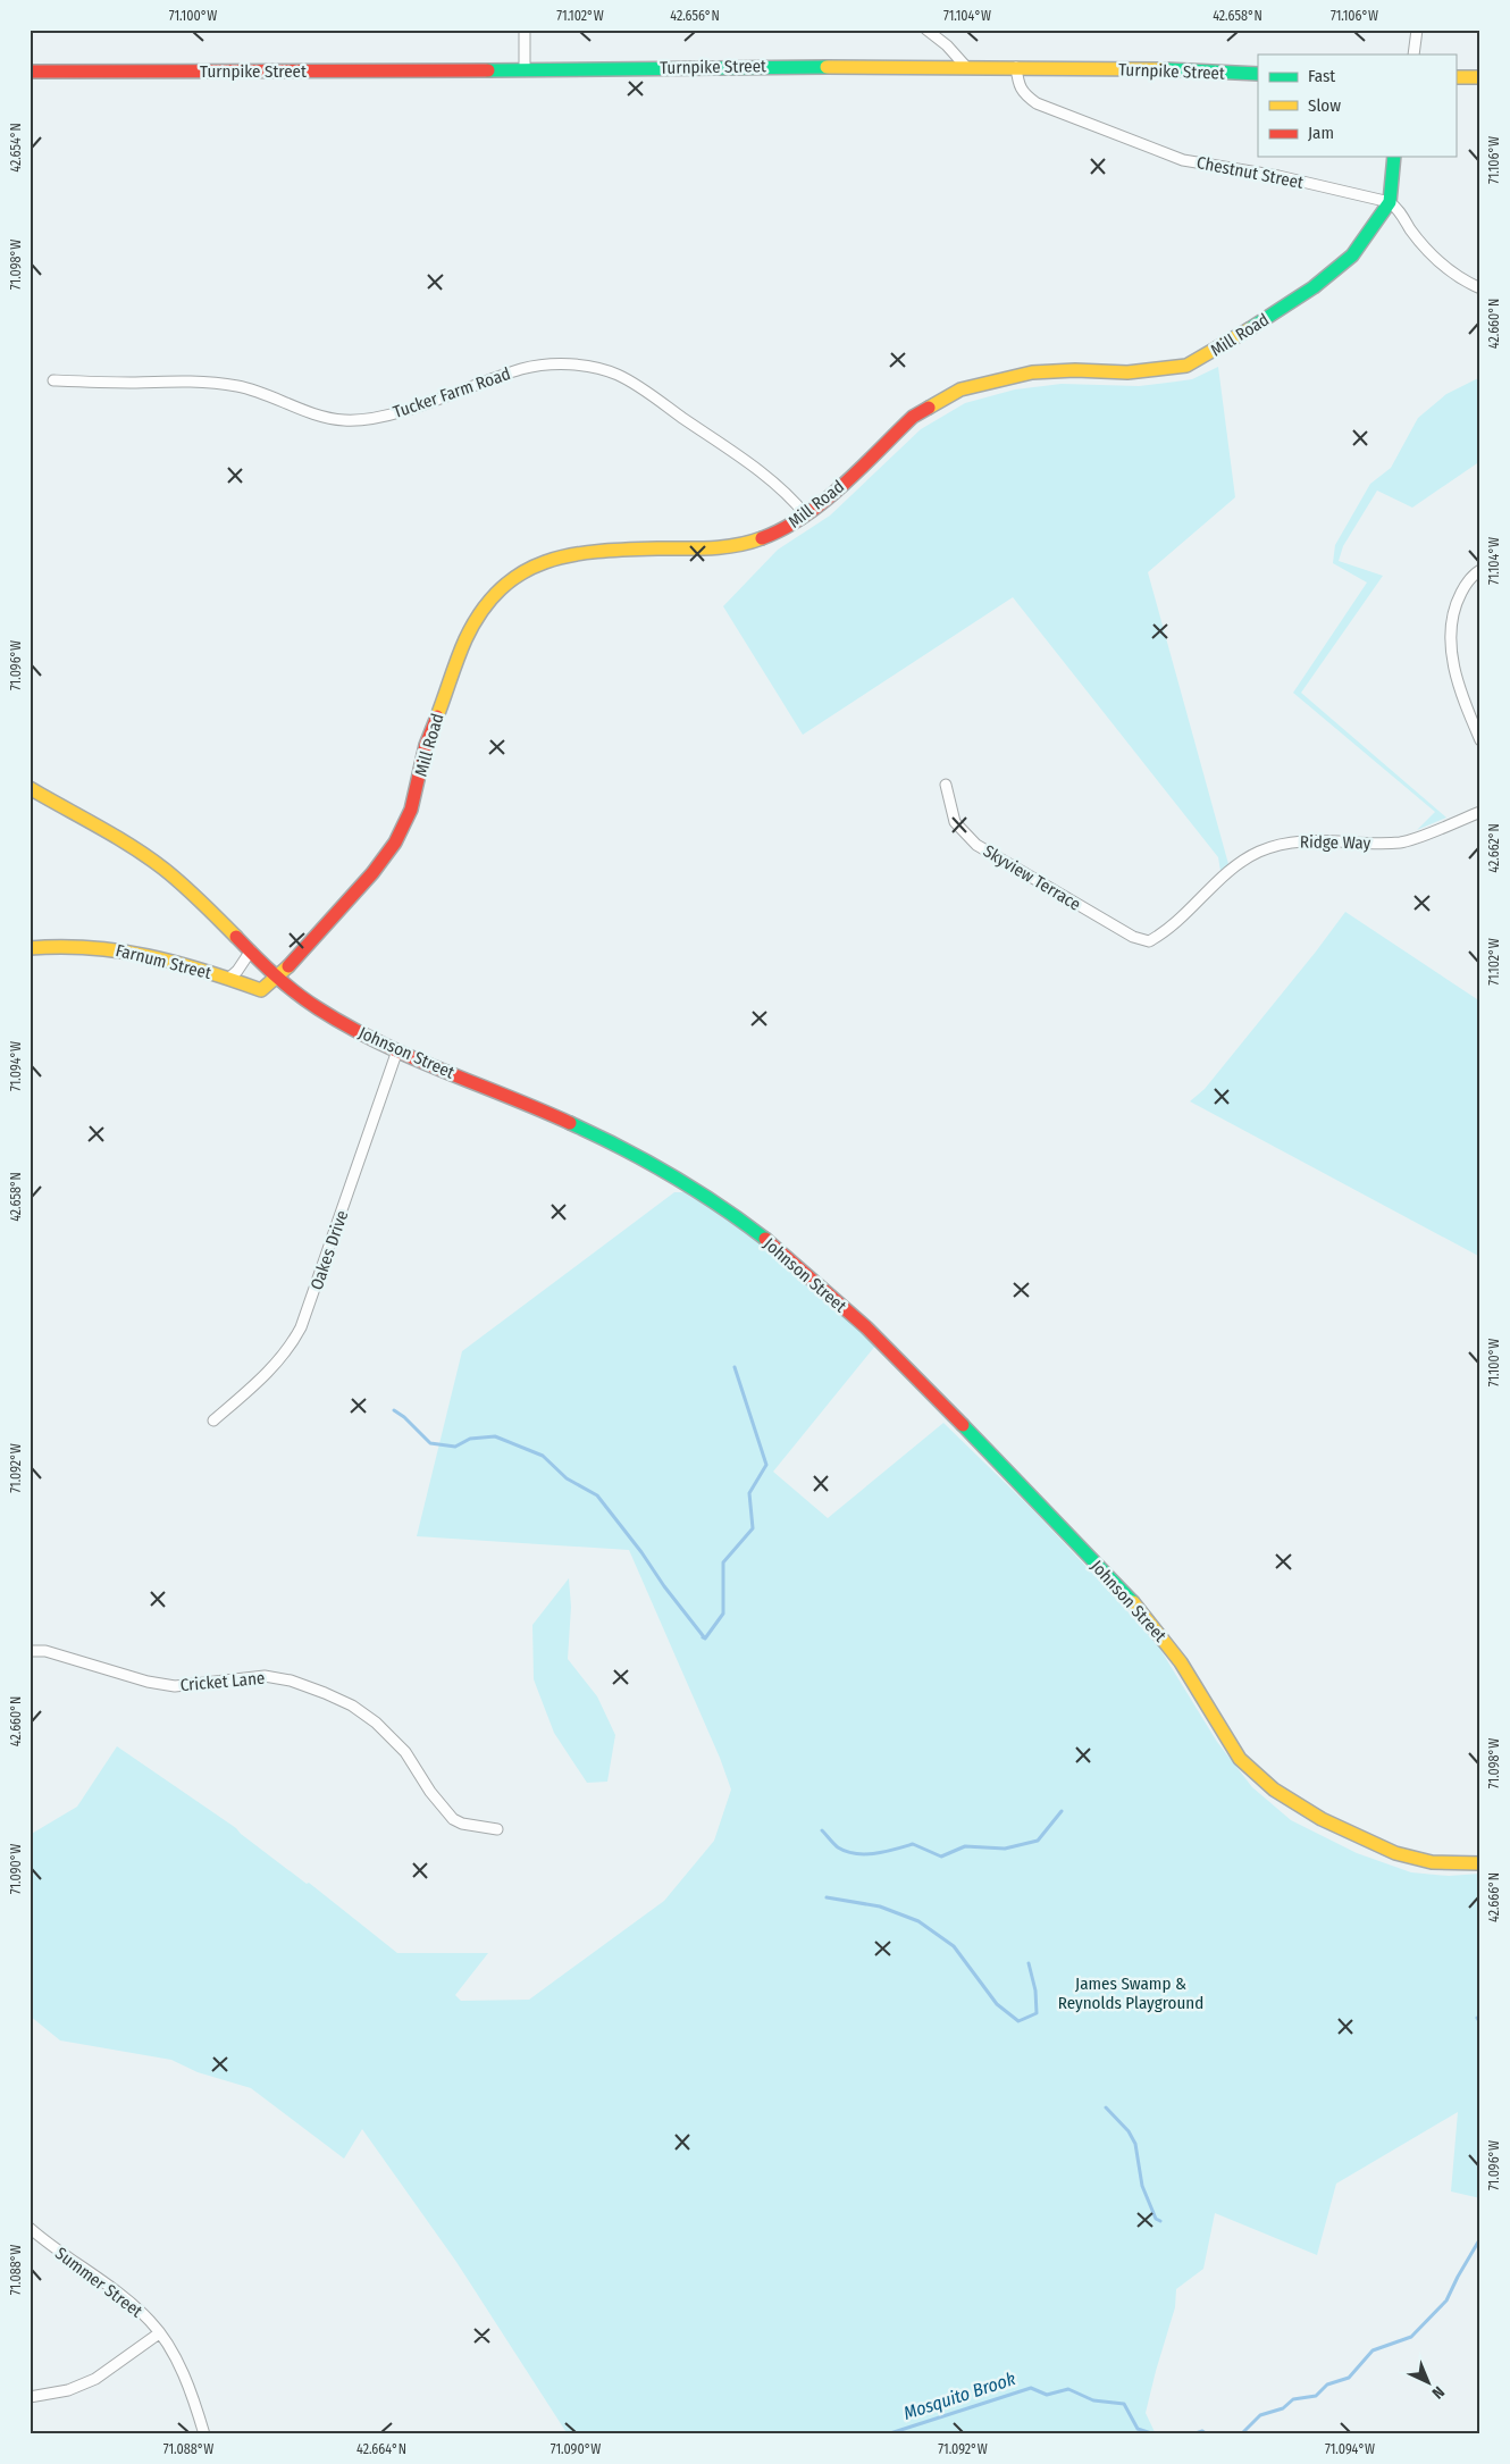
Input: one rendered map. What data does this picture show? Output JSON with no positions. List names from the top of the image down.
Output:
{
  "streets": {
    "main road": [
      "Turnpike Street",
      "Mill Road",
      "Farnum Street",
      "Johnson Street"
    ],
    "street": [
      "Chestnut Street",
      "Tucker Farm Road",
      "Ridge Way",
      "Skyview Terrace",
      "Oakes Drive",
      "Cricket Lane",
      "Summer Street"
    ]
  },
  "crossings": [
    ["Turnpike Street", "Chestnut Street"],
    ["Chestnut Street", "Mill Road"],
    ["Mill Road", "Tucker Farm Road"],
    ["Mill Road", "Farnum Street"],
    ["Mill Road", "Johnson Street"],
    ["Ridge Way", "Skyview Terrace"],
    ["Farnum Street", "Johnson Street"],
    ["Johnson Street", "Oakes Drive"]
  ],
  "water": ["Mosquito Brook"],
  "parks": ["James Swamp & Reynolds Playground"],
  "legend": ["Fast", "Slow", "Jam"],
  "north": "bottom right",
  "coordinates": [
    "71.100°W",
    "71.102°W",
    "42.656°N",
    "71.104°W",
    "42.658°N",
    "71.106°W",
    "42.654°N",
    "71.098°W",
    "42.660°N",
    "71.096°W",
    "42.662°N",
    "71.094°W",
    "71.092°W",
    "71.090°W",
    "42.666°N",
    "71.088°W",
    "42.664°N"
  ]
}
